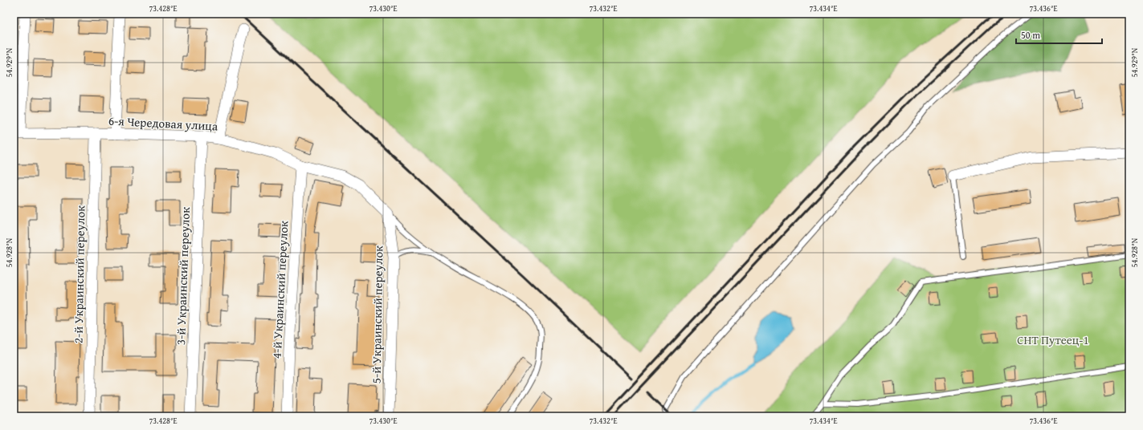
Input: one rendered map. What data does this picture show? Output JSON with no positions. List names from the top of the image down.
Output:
{
  "streets": {
    "street": [
      "6-я Чередовая улица",
      "2-й Украинский переулок",
      "3-й Украинский переулок",
      "4-й Украинский переулок",
      "5-й Украинский переулок"
    ]
  },
  "crossings": [
    ["6-я Чередовая улица", "2-й Украинский переулок"],
    ["6-я Чередовая улица", "3-й Украинский переулок"],
    ["6-я Чередовая улица", "4-й Украинский переулок"],
    ["6-я Чередовая улица", "5-й Украинский переулок"]
  ],
  "parks": ["СНТ Путеец-1"],
  "scale_bar": "50 m",
  "coordinates": [
    "73.428°E",
    "73.430°E",
    "73.432°E",
    "73.434°E",
    "73.436°E",
    "54.929°N",
    "54.928°N"
  ]
}
